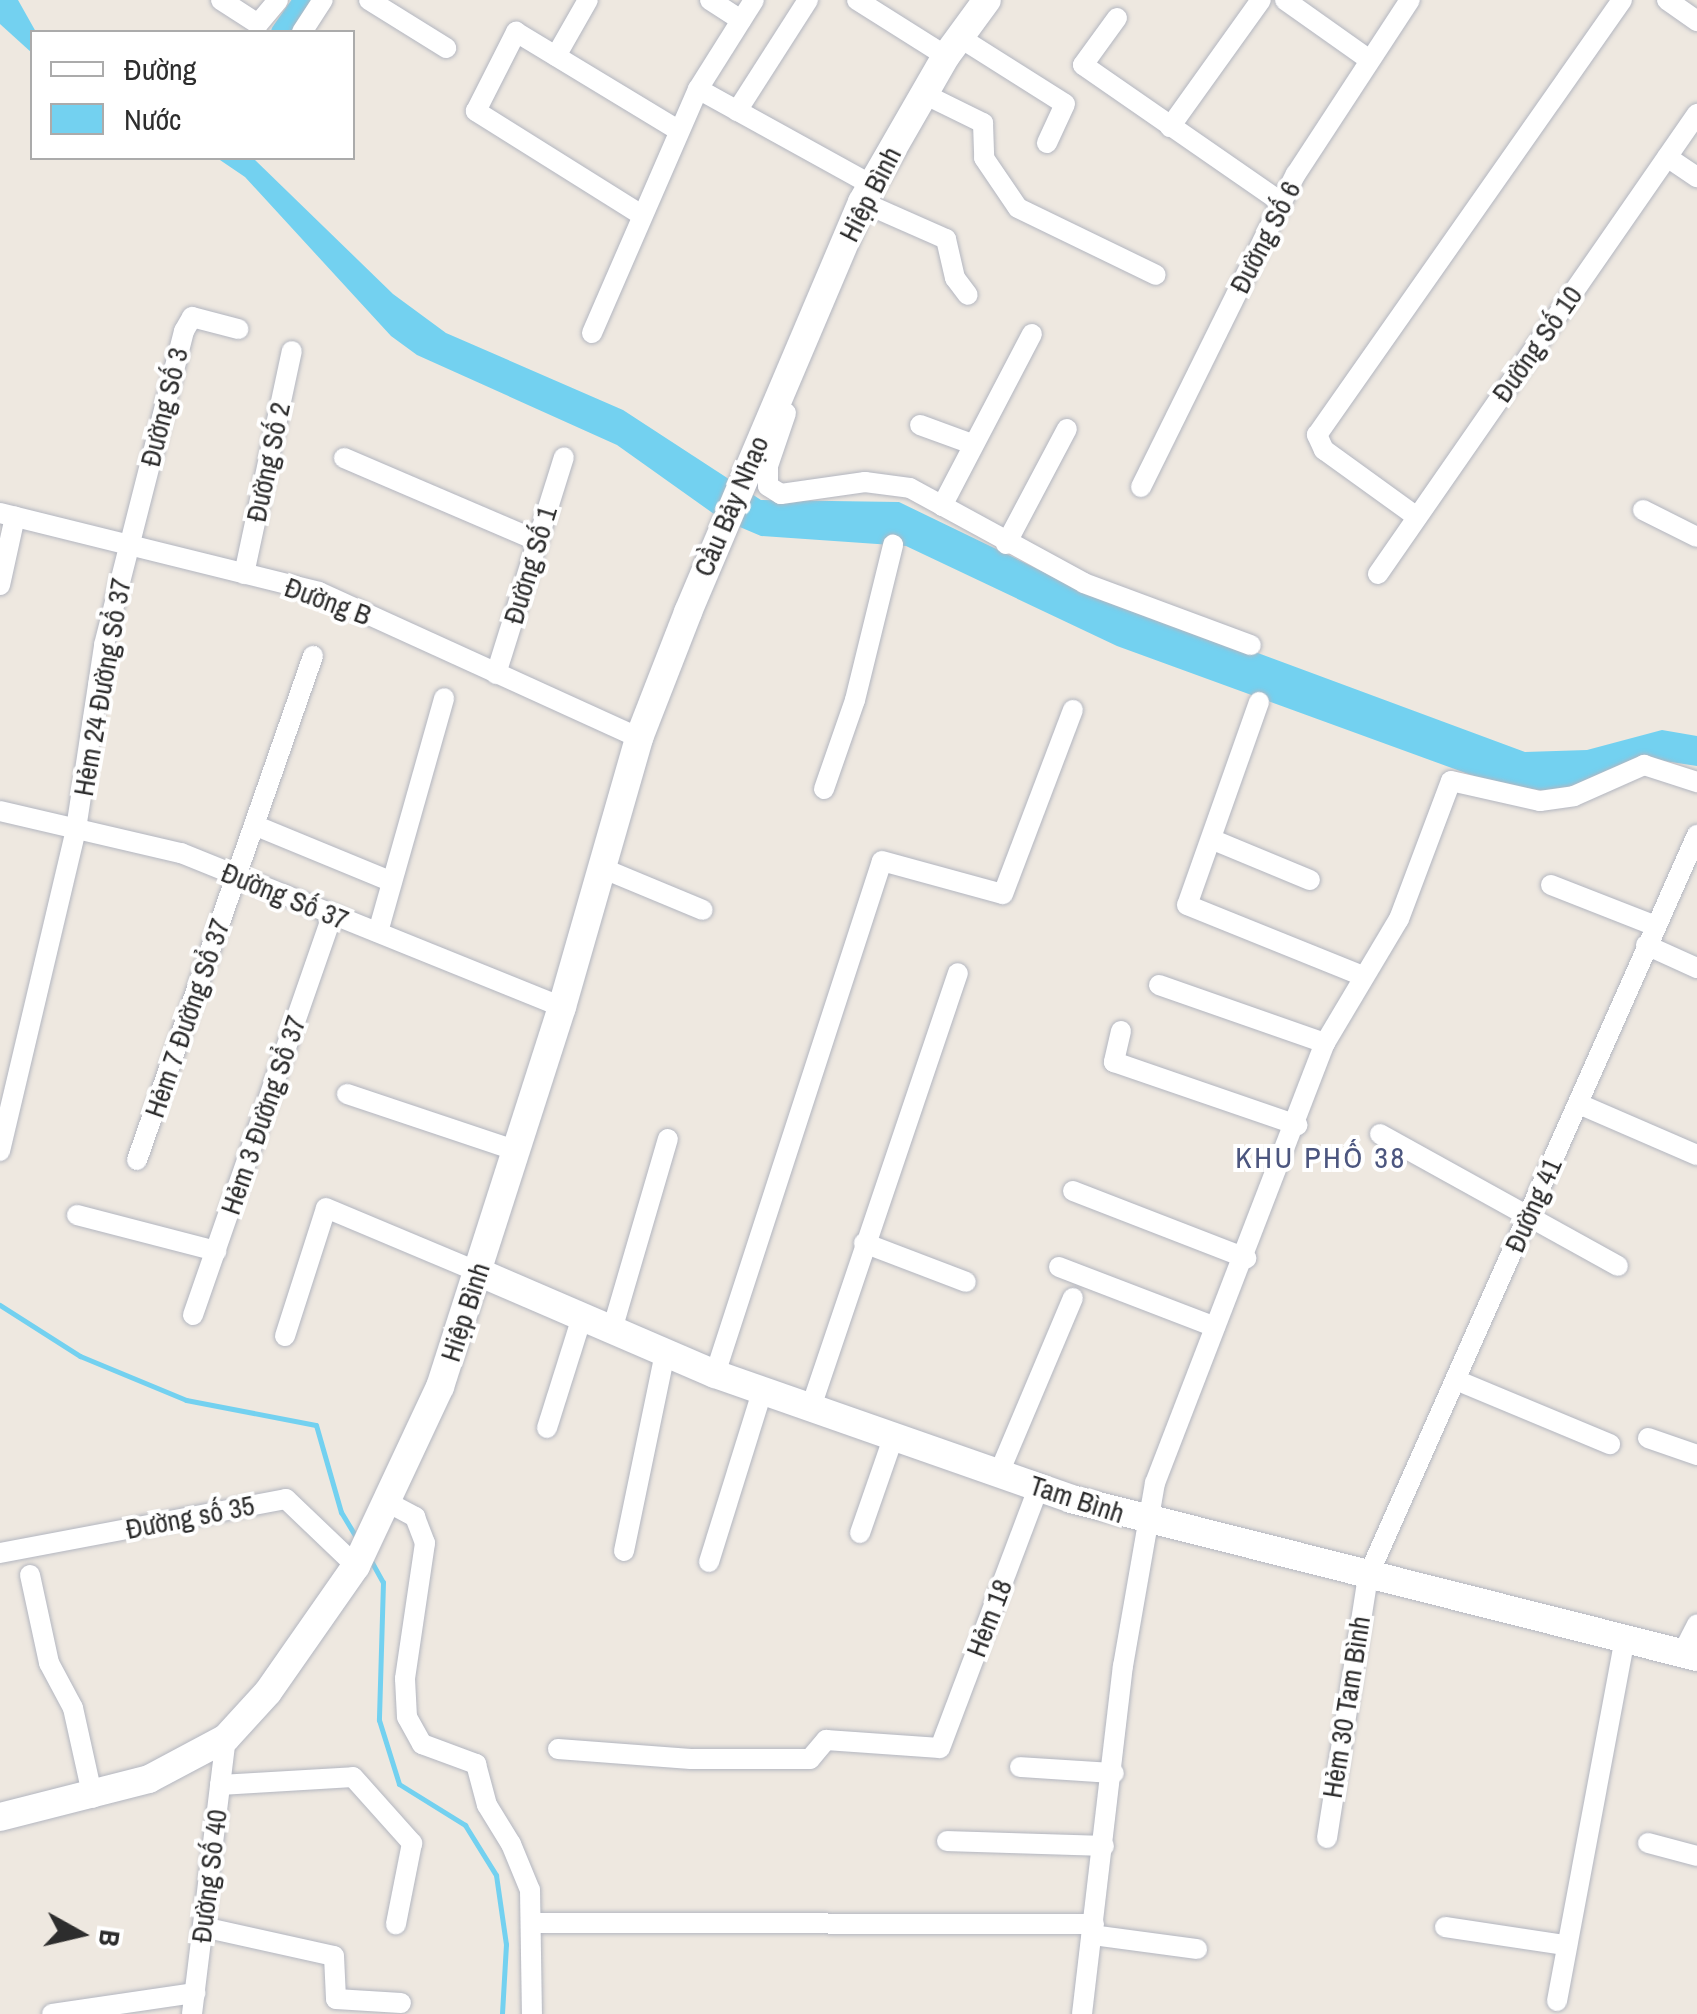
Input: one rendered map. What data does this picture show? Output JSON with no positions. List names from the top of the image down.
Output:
{
  "streets": {
    "main road": ["Hiệp Bình", "Cầu Bảy Nhạo", "Tam Bình"],
    "street": [
      "Đường Số 6",
      "Đường Số 10",
      "Đường Số 3",
      "Đường Số 2",
      "Đường Số 1",
      "Đường B",
      "Hẻm 24 Đường Sổ 37",
      "Đường Số 37",
      "Hẻm 7 Đường Sổ 37",
      "Hẻm 3 Đường Sổ 37",
      "Đường 41",
      "Đường số 35",
      "Hẻm 18",
      "Hẻm 30 Tam Bình",
      "Đường Số 40"
    ]
  },
  "crossings": [
    ["Hiệp Bình", "Cầu Bảy Nhạo"],
    ["Hiệp Bình", "Đường B"],
    ["Hiệp Bình", "Đường Số 37"],
    ["Hiệp Bình", "Tam Bình"],
    ["Hiệp Bình", "Đường số 35"],
    ["Hiệp Bình", "Đường Số 40"],
    ["Đường Số 3", "Đường B"],
    ["Đường Số 3", "Hẻm 24 Đường Sổ 37"],
    ["Đường Số 2", "Đường B"],
    ["Đường Số 1", "Đường B"],
    ["Đường B", "Hẻm 24 Đường Sổ 37"],
    ["Hẻm 24 Đường Sổ 37", "Đường Số 37"],
    ["Đường Số 37", "Hẻm 7 Đường Sổ 37"],
    ["Đường Số 37", "Hẻm 3 Đường Sổ 37"],
    ["Đường 41", "Tam Bình"],
    ["Đường 41", "Hẻm 30 Tam Bình"],
    ["Tam Bình", "Hẻm 18"],
    ["Tam Bình", "Hẻm 30 Tam Bình"]
  ],
  "districts": ["KHU PHỐ 38"],
  "legend": ["Đường", "Nước"],
  "north": "right"
}
